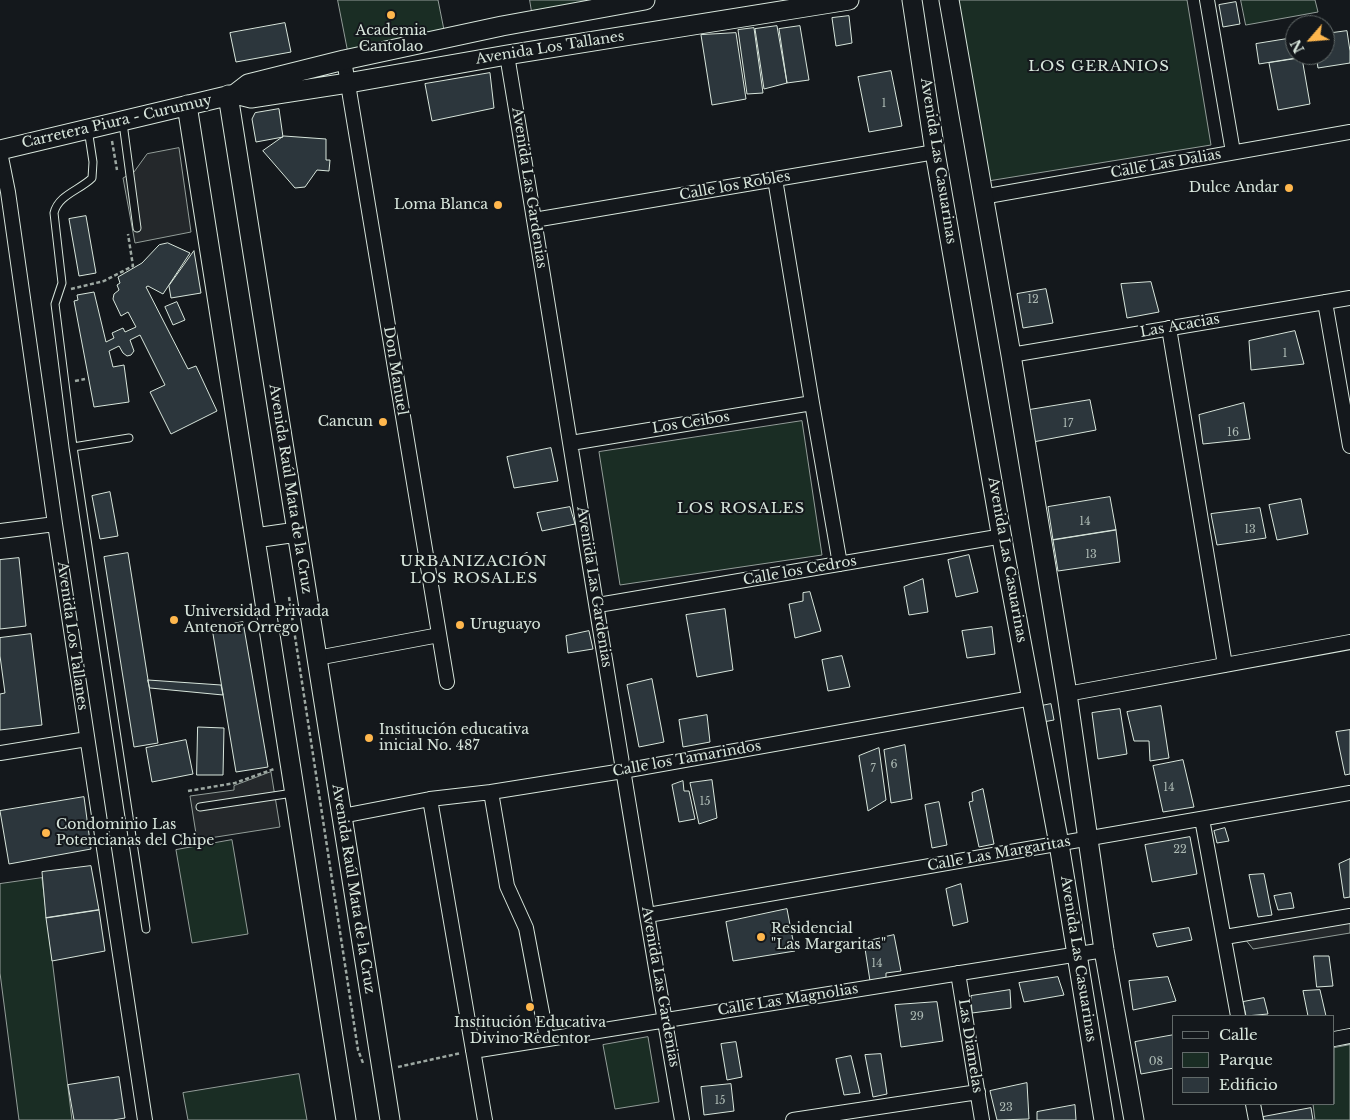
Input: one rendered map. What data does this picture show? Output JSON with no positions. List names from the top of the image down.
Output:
{
  "streets": {
    "main road": [
      "Avenida Los Tallanes",
      "Carretera Piura - Curumuy",
      "Avenida Las Casuarinas",
      "Avenida Raúl Mata de la Cruz"
    ],
    "street": [
      "Calle Las Dalias",
      "Calle los Robles",
      "Avenida Las Gardenias",
      "Las Acacias",
      "Don Manuel",
      "Los Ceibos",
      "Calle los Cedros",
      "Calle los Tamarindos",
      "Calle Las Margaritas",
      "Calle Las Magnolias",
      "Las Diamelas"
    ]
  },
  "crossings": [
    ["Avenida Los Tallanes", "Carretera Piura - Curumuy"],
    ["Avenida Los Tallanes", "Avenida Las Gardenias"],
    ["Avenida Los Tallanes", "Don Manuel"],
    ["Avenida Los Tallanes", "Avenida Raúl Mata de la Cruz"],
    ["Carretera Piura - Curumuy", "Avenida Raúl Mata de la Cruz"],
    ["Avenida Las Casuarinas", "Calle Las Dalias"],
    ["Avenida Las Casuarinas", "Calle los Robles"],
    ["Avenida Las Casuarinas", "Las Acacias"],
    ["Avenida Las Casuarinas", "Calle los Cedros"],
    ["Avenida Las Casuarinas", "Calle los Tamarindos"],
    ["Avenida Las Casuarinas", "Calle Las Margaritas"],
    ["Avenida Las Casuarinas", "Calle Las Magnolias"],
    ["Calle los Robles", "Avenida Las Gardenias"],
    ["Avenida Las Gardenias", "Los Ceibos"],
    ["Avenida Las Gardenias", "Calle los Cedros"],
    ["Avenida Las Gardenias", "Calle los Tamarindos"],
    ["Avenida Las Gardenias", "Calle Las Margaritas"],
    ["Avenida Las Gardenias", "Calle Las Magnolias"],
    ["Avenida Raúl Mata de la Cruz", "Calle los Tamarindos"],
    ["Calle Las Magnolias", "Las Diamelas"]
  ],
  "districts": ["LOS GERANIOS", "LOS ROSALES", "URBANIZACIÓN LOS ROSALES"],
  "places": [
    "Academia Cantolao",
    "Dulce Andar",
    "Loma Blanca",
    "Cancun",
    "Universidad Privada Antenor Orrego",
    "Uruguayo",
    "Institución educativa inicial No. 487",
    "Condominio Las Potencianas del Chipe",
    "Residencial \"Las Margaritas\"",
    "Institución Educativa Divino Redentor"
  ],
  "house_numbers": [
    "1",
    "12",
    "1",
    "17",
    "16",
    "14",
    "13",
    "13",
    "6",
    "7",
    "14",
    "15",
    "22",
    "14",
    "29",
    "08",
    "15",
    "23"
  ],
  "legend": ["Calle", "Parque", "Edificio"],
  "north": "bottom left"
}
